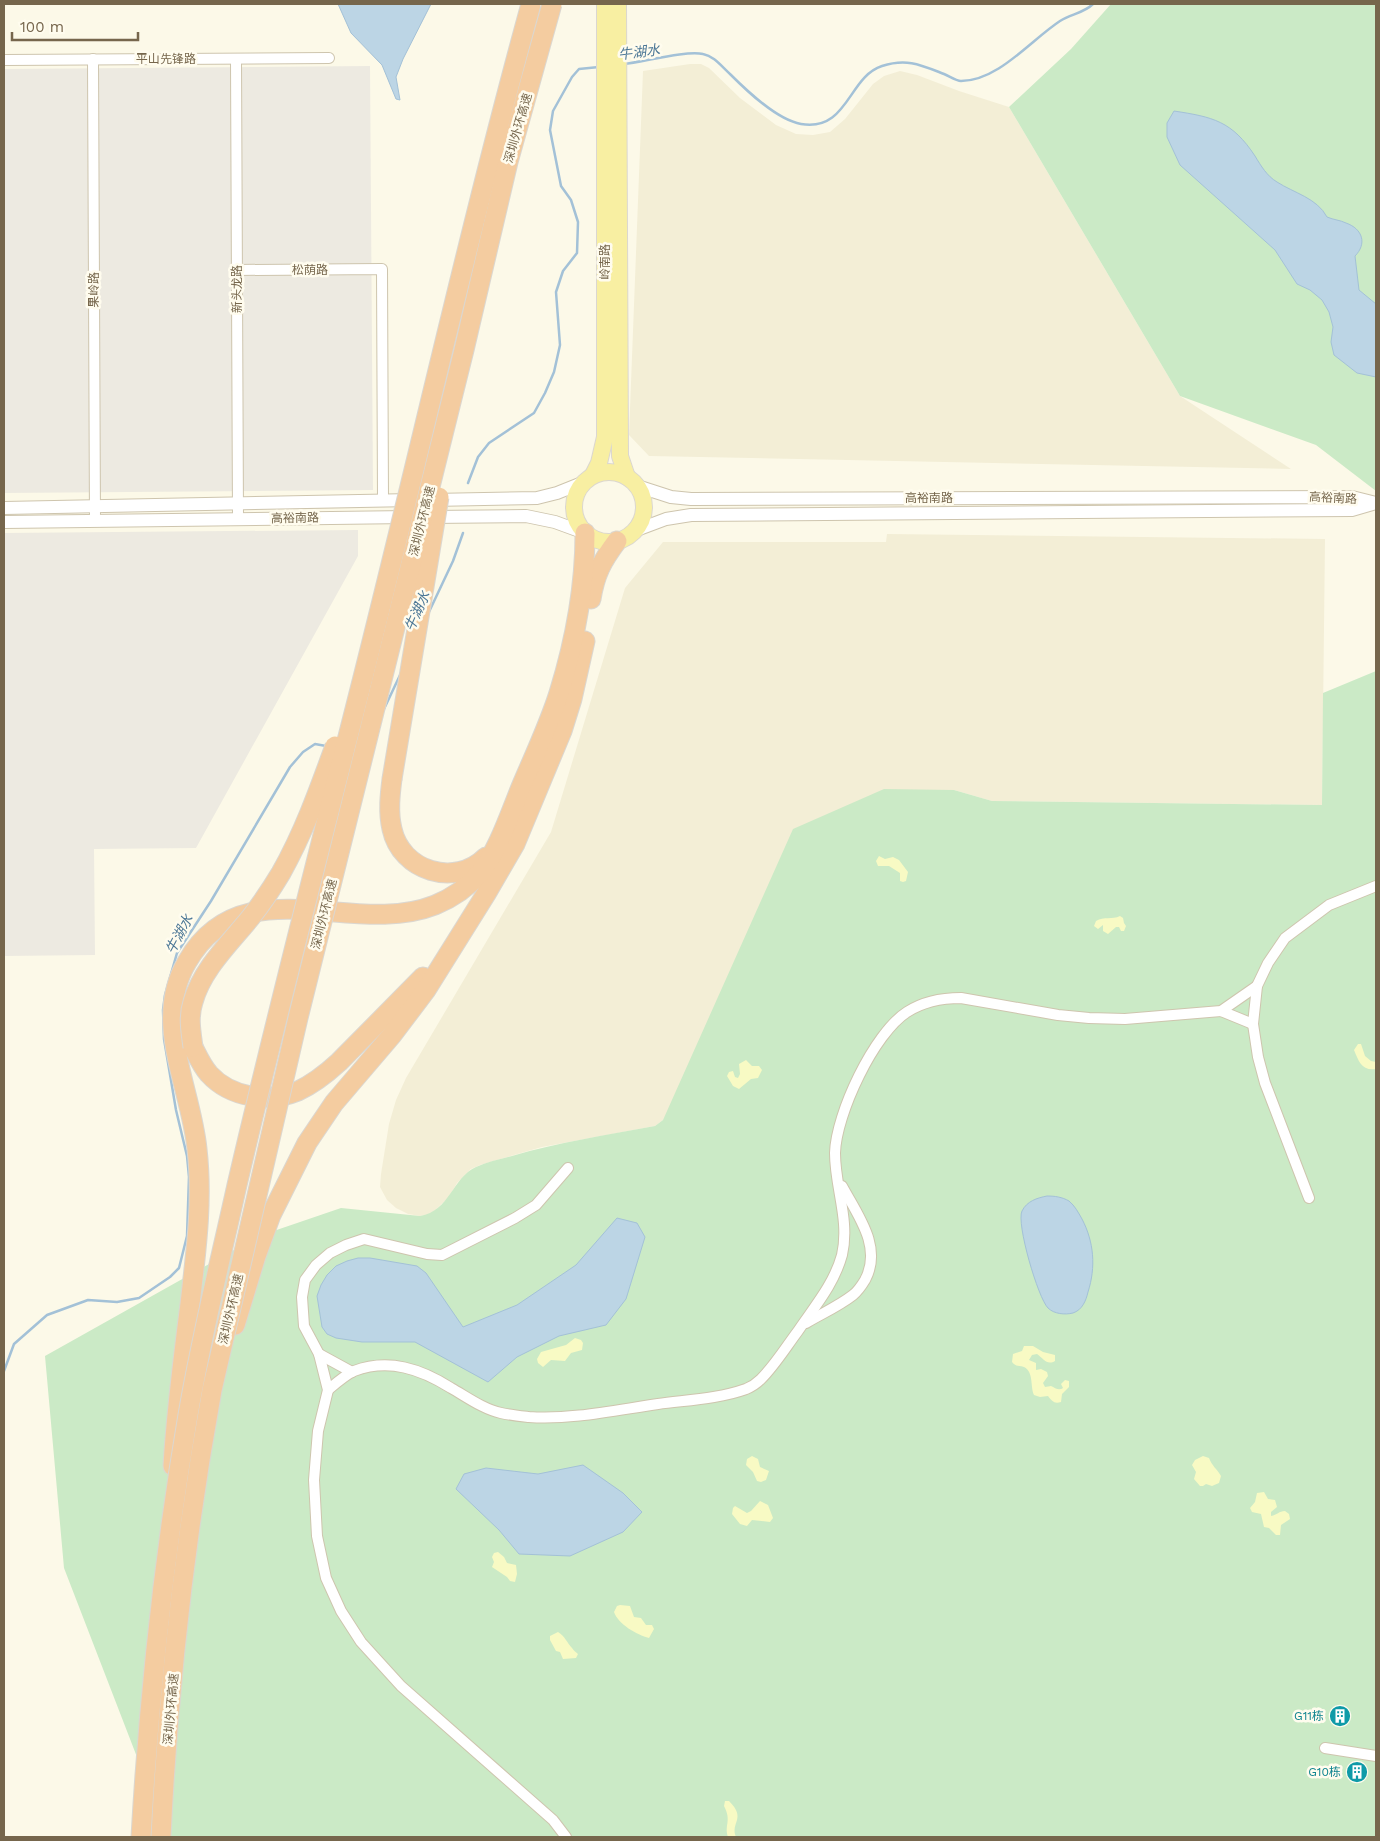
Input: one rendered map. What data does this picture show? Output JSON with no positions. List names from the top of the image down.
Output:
{
  "streets": {
    "highway": ["深圳外环高速"],
    "main road": ["岭南路"],
    "street": [
      "平山先锋路",
      "松荫路",
      "新头龙路",
      "果岭路",
      "高裕南路"
    ]
  },
  "crossings": [
    ["平山先锋路", "新头龙路"],
    ["平山先锋路", "果岭路"],
    ["岭南路", "高裕南路"],
    ["松荫路", "新头龙路"],
    ["松荫路", "高裕南路"],
    ["新头龙路", "高裕南路"],
    ["果岭路", "高裕南路"]
  ],
  "water": ["牛湖水"],
  "places": {
    "building": ["G11栋", "G10栋"]
  },
  "scale_bar": "100 m"
}
